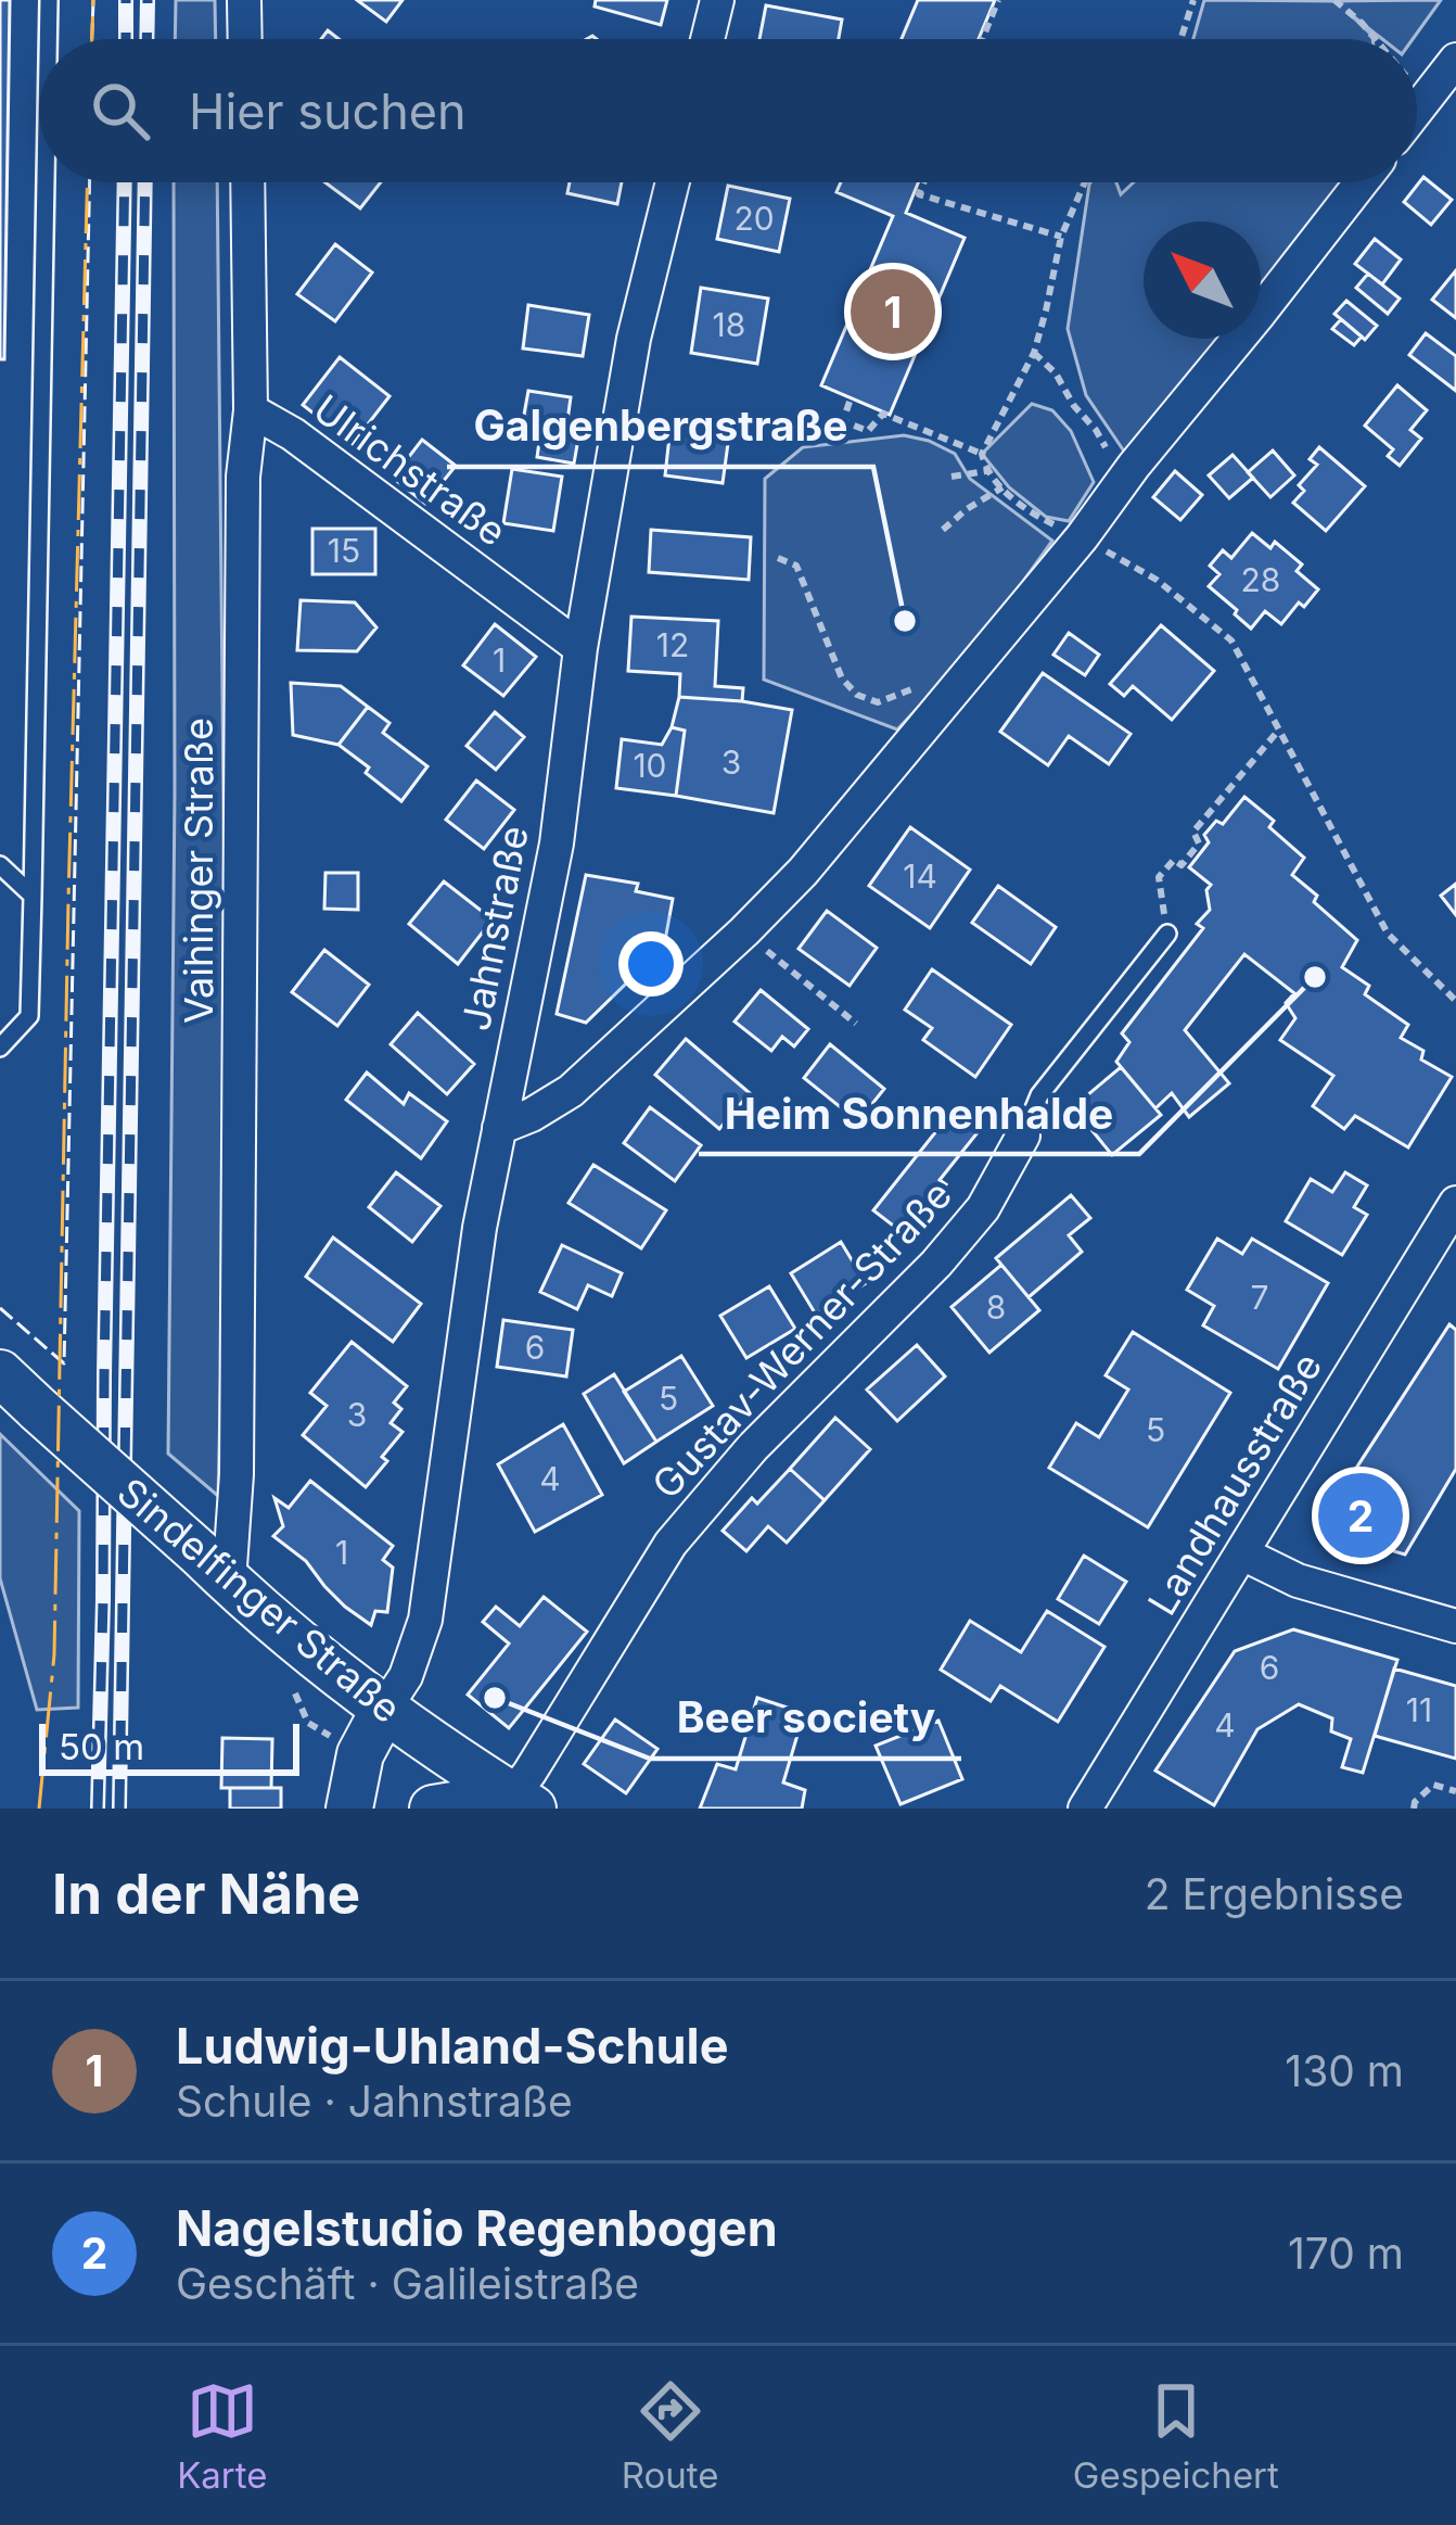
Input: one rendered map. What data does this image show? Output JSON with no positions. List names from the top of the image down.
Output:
{
  "streets": {
    "main road": ["Sindelfinger Straße"],
    "street": [
      "Ulrichstraße",
      "Vaihinger Straße",
      "Jahnstraße",
      "Gustav-Werner-Straße",
      "Landhausstraße"
    ]
  },
  "crossings": [
    ["Ulrichstraße", "Vaihinger Straße"],
    ["Ulrichstraße", "Jahnstraße"],
    ["Vaihinger Straße", "Sindelfinger Straße"],
    ["Jahnstraße", "Sindelfinger Straße"],
    ["Gustav-Werner-Straße", "Sindelfinger Straße"]
  ],
  "places": ["Galgenbergstraße", "Heim Sonnenhalde", "Beer society"],
  "house_numbers": [
    "20",
    "18",
    "15",
    "28",
    "12",
    "1",
    "3",
    "10",
    "14",
    "7",
    "8",
    "6",
    "5",
    "3",
    "5",
    "4",
    "1",
    "6",
    "11",
    "4"
  ],
  "scale_bar": "50 m",
  "north": "top left",
  "page": {
    "search": "Hier suchen",
    "pins": ["1", "2"],
    "scale": "50 m",
    "heading": ["In der Nähe", "2 Ergebnisse"],
    "list": [
      {
        "mark": "1",
        "name": "Ludwig-Uhland-Schule",
        "note": "Schule · Jahnstraße",
        "value": "130 m"
      },
      {
        "mark": "2",
        "name": "Nagelstudio Regenbogen",
        "note": "Geschäft · Galileistraße",
        "value": "170 m"
      }
    ],
    "nav": ["Karte", "Route", "Gespeichert"]
  }
}
